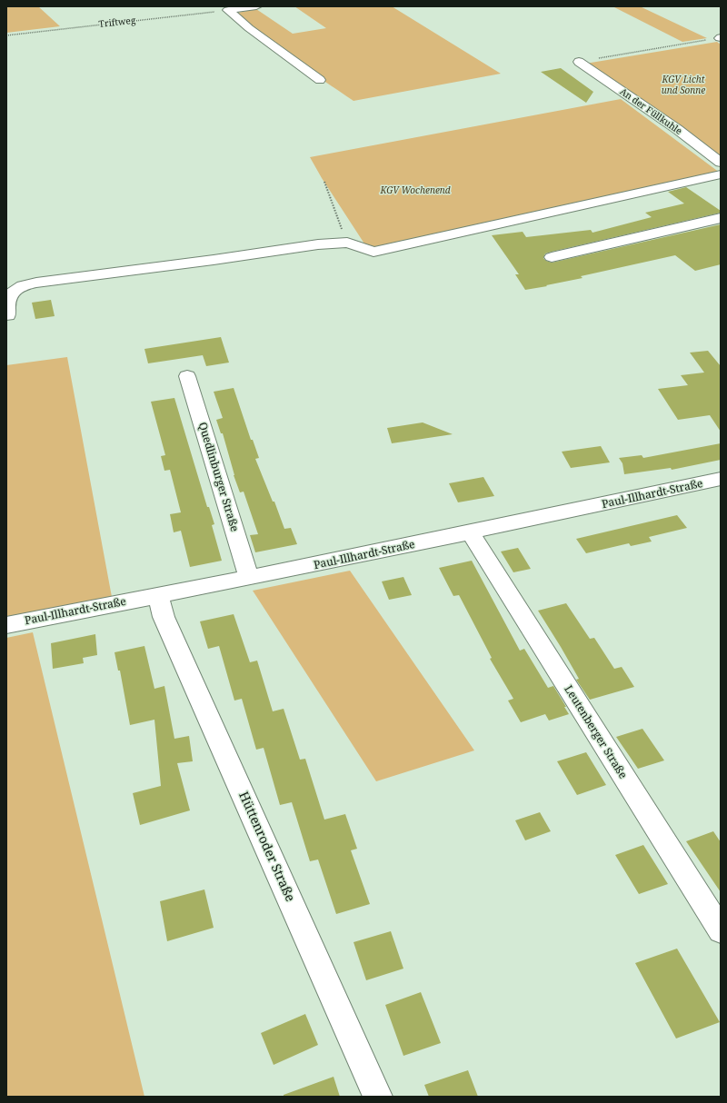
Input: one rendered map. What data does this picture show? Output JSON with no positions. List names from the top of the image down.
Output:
{
  "streets": {
    "street": [
      "An der Füllkuhle",
      "Quedlinburger Straße",
      "Paul-Illhardt-Straße",
      "Leutenberger Straße",
      "Hüttenroder Straße"
    ],
    "path": ["Triftweg"]
  },
  "crossings": [
    ["Quedlinburger Straße", "Paul-Illhardt-Straße"],
    ["Paul-Illhardt-Straße", "Leutenberger Straße"],
    ["Paul-Illhardt-Straße", "Hüttenroder Straße"]
  ],
  "parks": ["KGV Licht und Sonne", "KGV Wochenend"]
}
